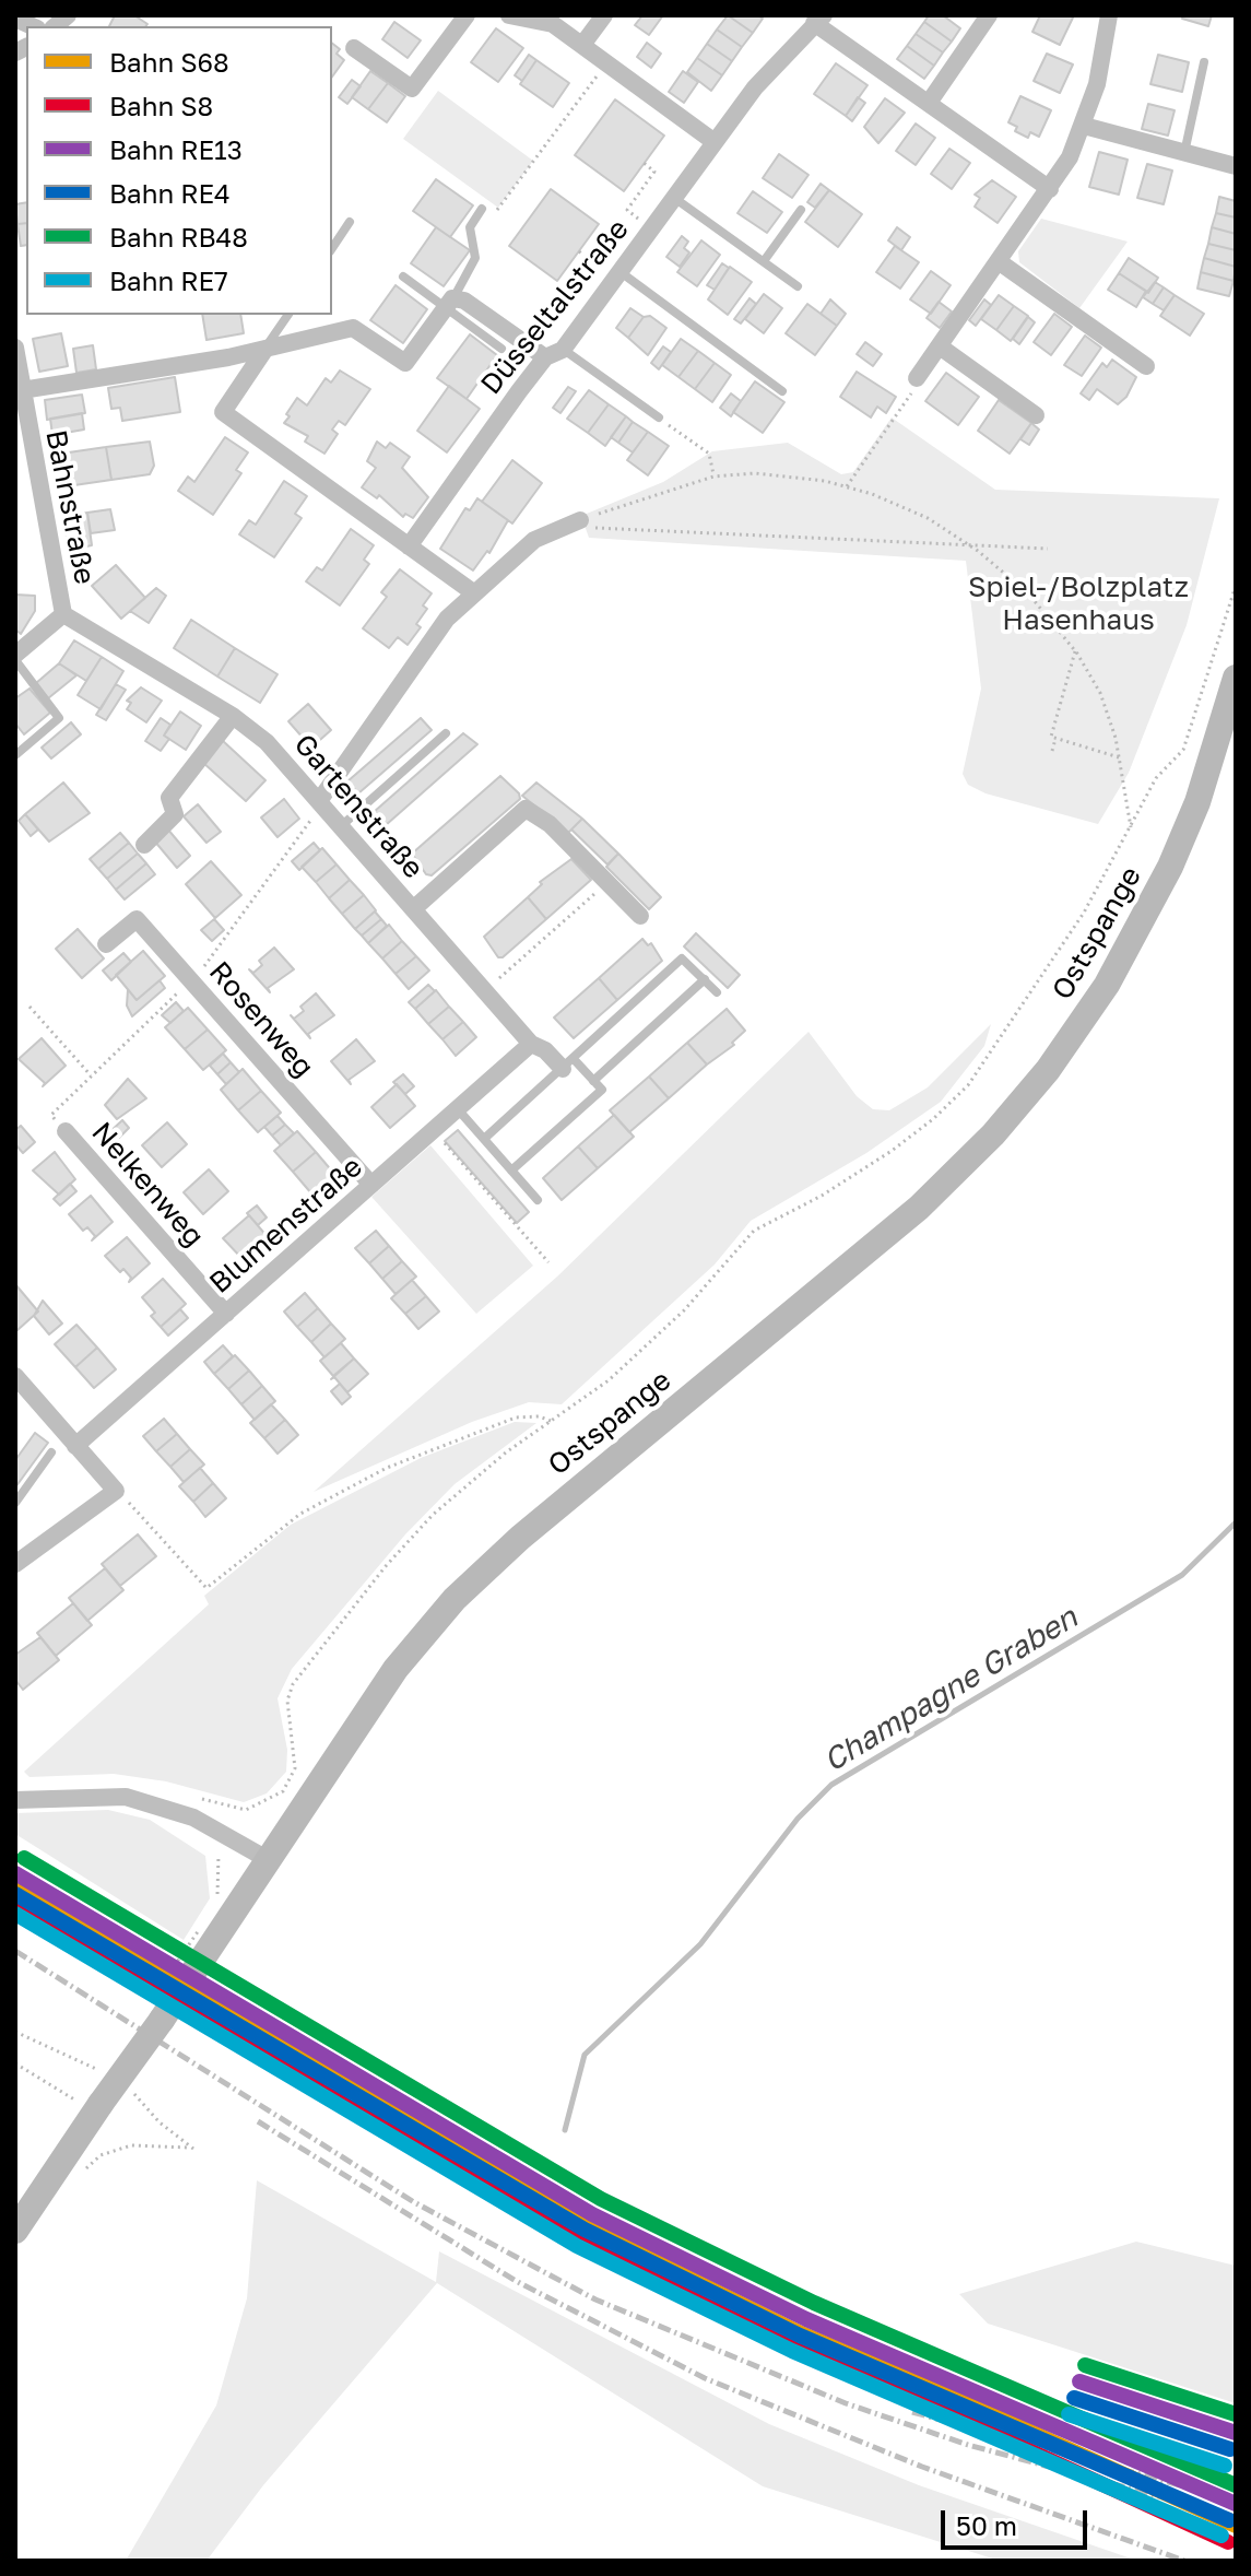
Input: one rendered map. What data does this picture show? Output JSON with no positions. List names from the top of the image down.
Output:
{
  "streets": {
    "main road": ["Ostspange"],
    "street": [
      "Düsseltalstraße",
      "Bahnstraße",
      "Gartenstraße",
      "Rosenweg",
      "Nelkenweg",
      "Blumenstraße"
    ]
  },
  "crossings": [
    ["Bahnstraße", "Gartenstraße"],
    ["Gartenstraße", "Blumenstraße"],
    ["Rosenweg", "Blumenstraße"],
    ["Nelkenweg", "Blumenstraße"]
  ],
  "water": ["Champagne Graben"],
  "parks": ["Spiel-/Bolzplatz Hasenhaus"],
  "lines": [
    "rail line RB48",
    "rail line RE13",
    "rail line S68",
    "rail line RE4",
    "rail line S8",
    "rail line RE7"
  ],
  "legend": [
    "Bahn S68",
    "Bahn S8",
    "Bahn RE13",
    "Bahn RE4",
    "Bahn RB48",
    "Bahn RE7"
  ],
  "scale_bar": "50 m"
}
